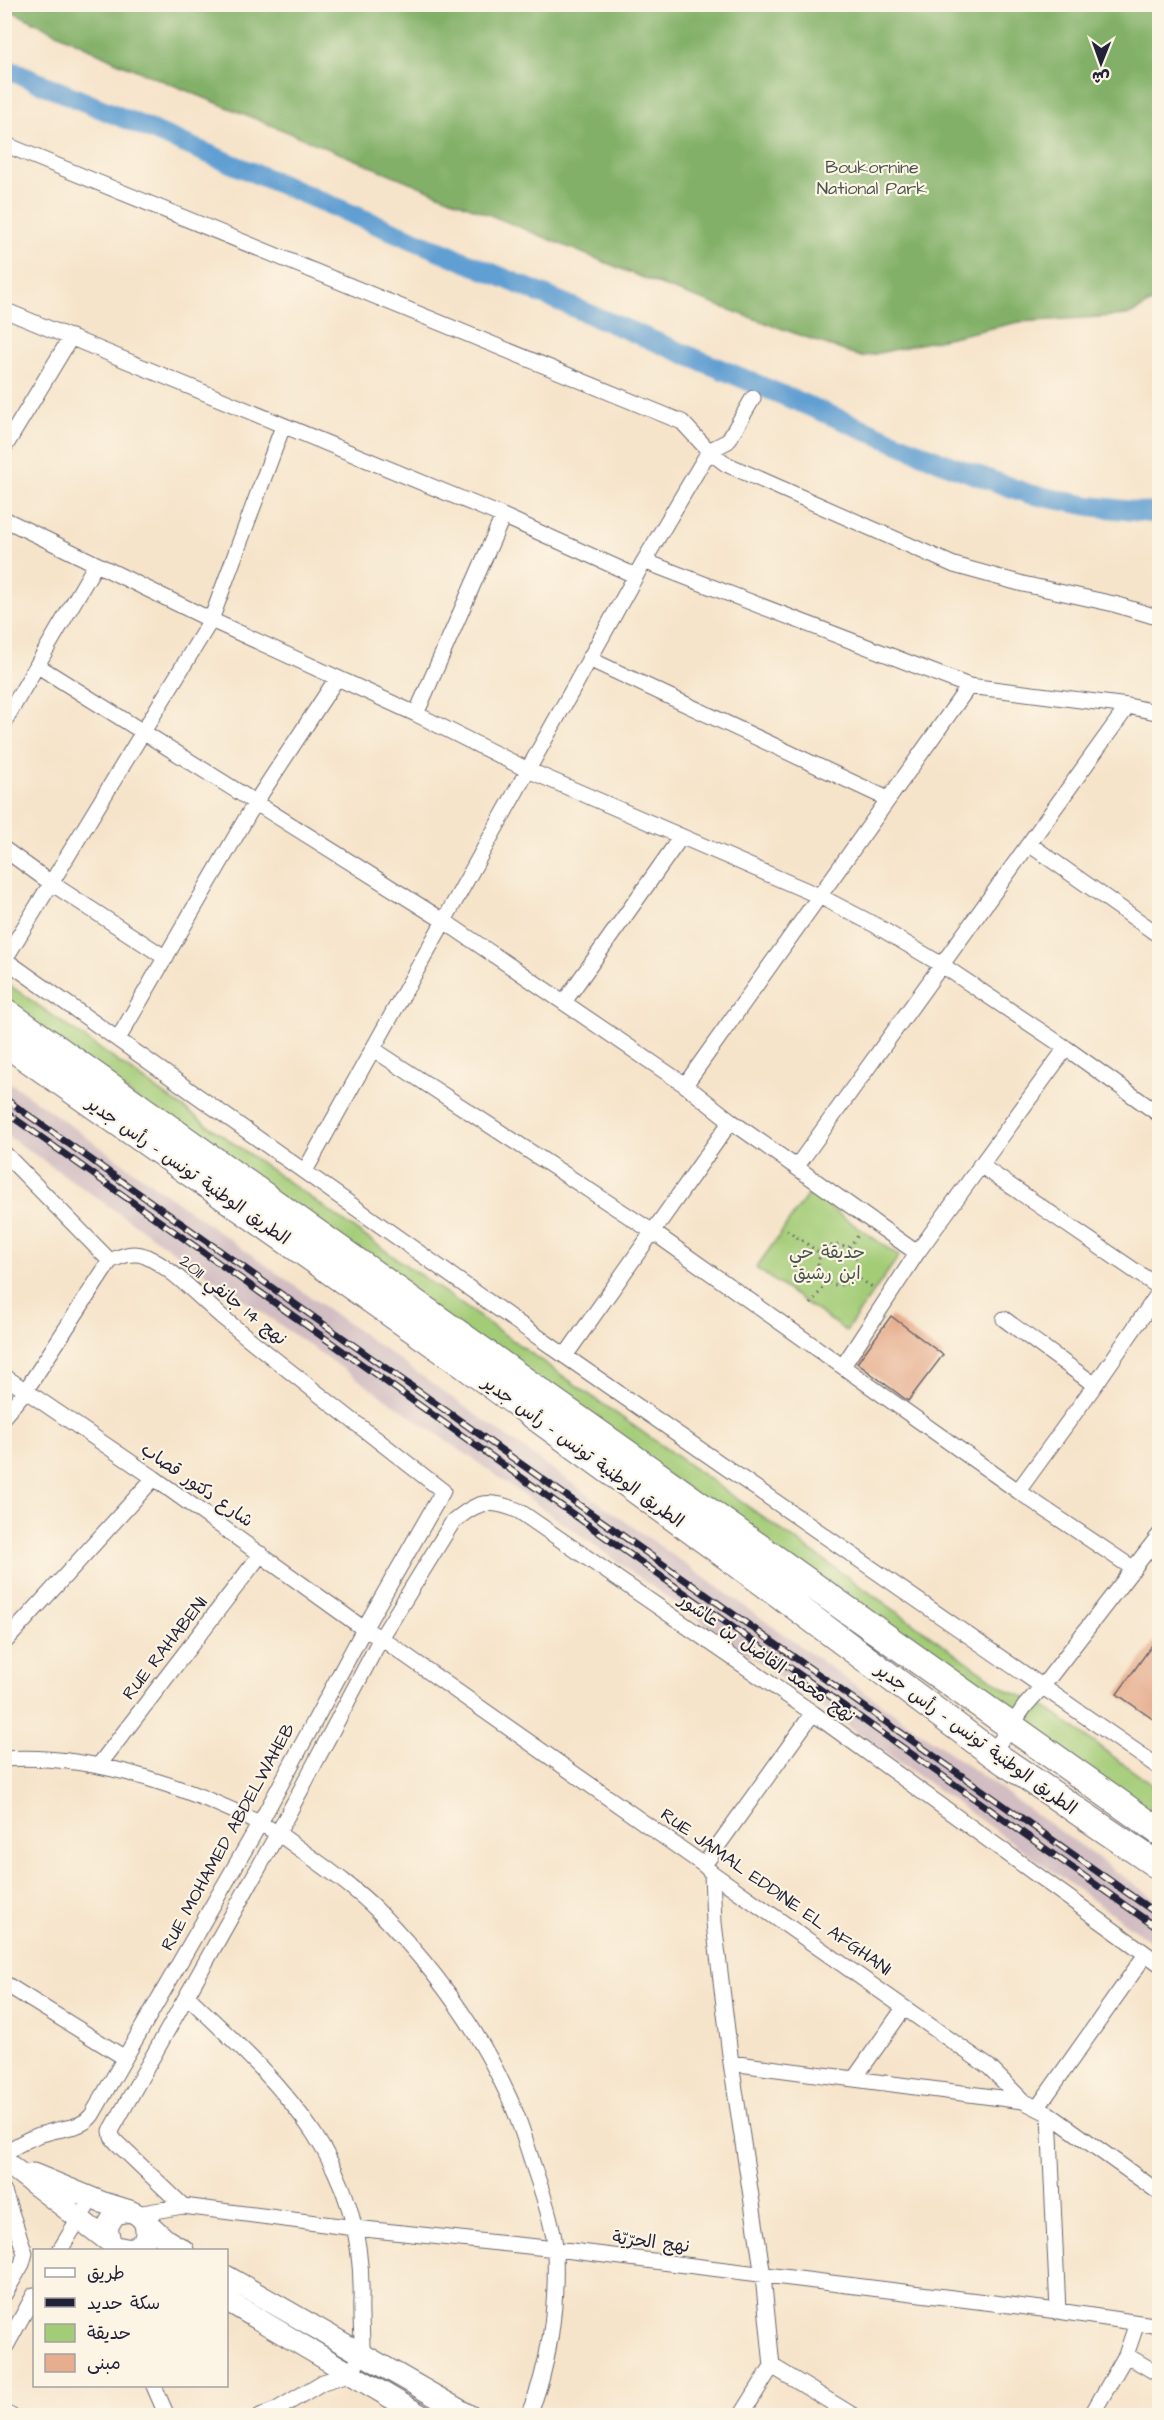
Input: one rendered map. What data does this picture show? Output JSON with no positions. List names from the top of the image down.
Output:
{
  "streets": {
    "highway": ["الطريق الوطنية تونس - رأس جدير"],
    "street": [
      "نهج 14 جانفي 2011",
      "شارع دكتور قصاب",
      "RUE RAHABENI",
      "نهج محمد الفاضل بن عاشور",
      "RUE MOHAMED ABDELWAHEB",
      "RUE JAMAL EDDINE EL AFGHANI",
      "نهج الحرّيّة"
    ]
  },
  "crossings": [
    ["نهج 14 جانفي 2011", "RUE MOHAMED ABDELWAHEB"],
    ["شارع دكتور قصاب", "RUE RAHABENI"],
    ["شارع دكتور قصاب", "RUE MOHAMED ABDELWAHEB"],
    ["شارع دكتور قصاب", "RUE JAMAL EDDINE EL AFGHANI"],
    ["نهج محمد الفاضل بن عاشور", "RUE JAMAL EDDINE EL AFGHANI"],
    ["نهج محمد الفاضل بن عاشور", "نهج الحرّيّة"],
    ["RUE MOHAMED ABDELWAHEB", "RUE JAMAL EDDINE EL AFGHANI"]
  ],
  "parks": ["Boukornine National Park", "حديقة حي ابن رشيق"],
  "legend": [
    "طريق",
    "سكة حديد",
    "حديقة",
    "مبنى"
  ],
  "north": "bottom"
}
